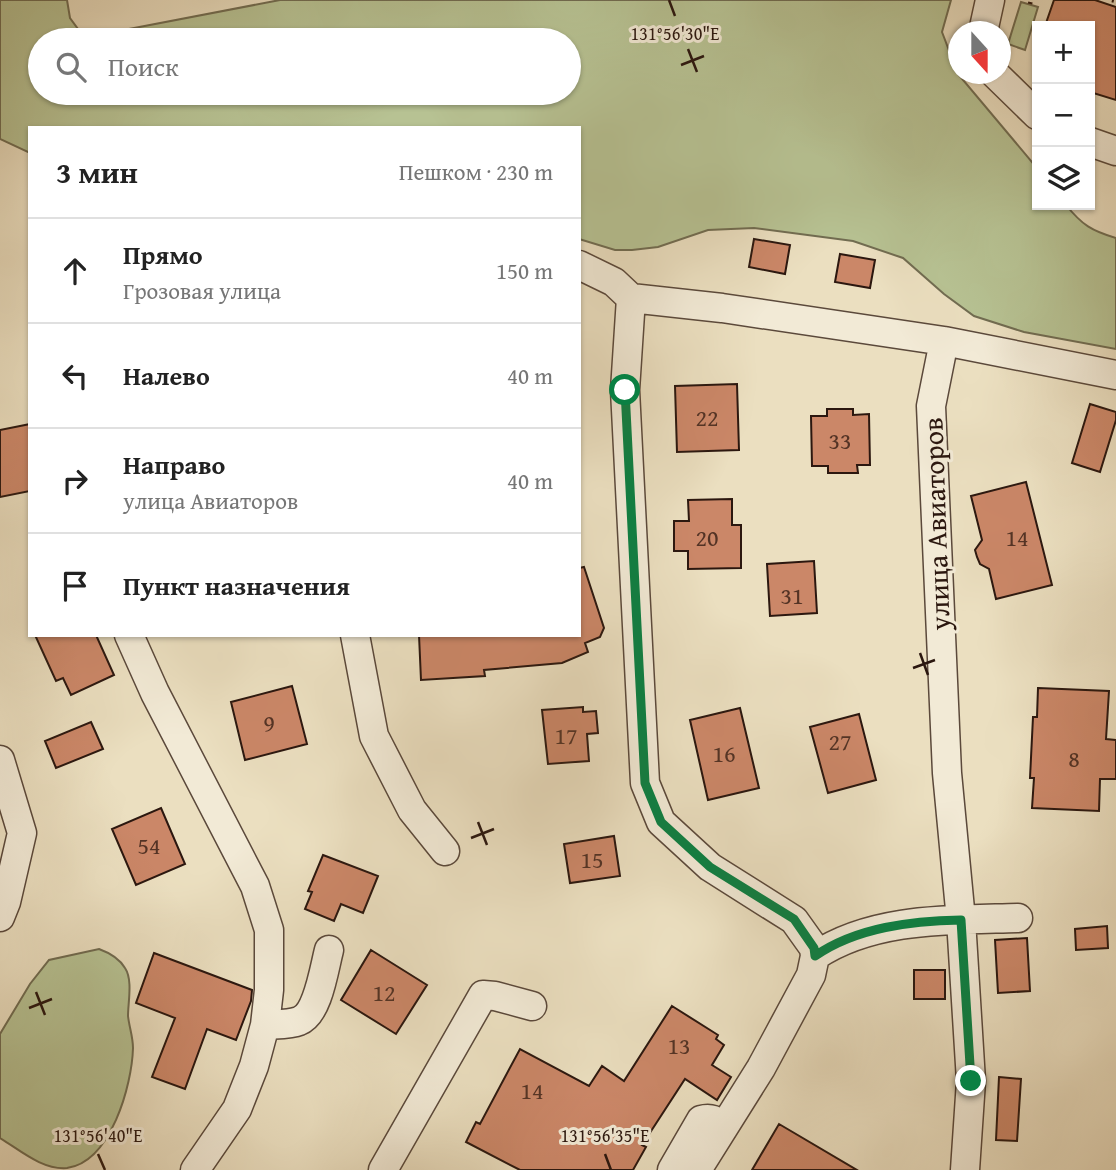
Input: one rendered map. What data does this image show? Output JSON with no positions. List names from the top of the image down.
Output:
{
  "streets": {
    "street": ["улица Авиаторов"]
  },
  "house_numbers": [
    "22",
    "33",
    "20",
    "14",
    "31",
    "9",
    "17",
    "27",
    "16",
    "8",
    "54",
    "15",
    "12",
    "13",
    "14"
  ],
  "north": "bottom",
  "page": {
    "map_buttons": ["+", "−"],
    "search": "Поиск",
    "heading": ["3 мин", "Пешком · 230 m"],
    "list": [
      ["Прямо", "Грозовая улица", "150 m"],
      ["Налево", "40 m"],
      ["Направо", "улица Авиаторов", "40 m"],
      "Пункт назначения"
    ]
  },
  "coordinates": ["131°56'30\"E", "131°56'40\"E", "131°56'35\"E"]
}
